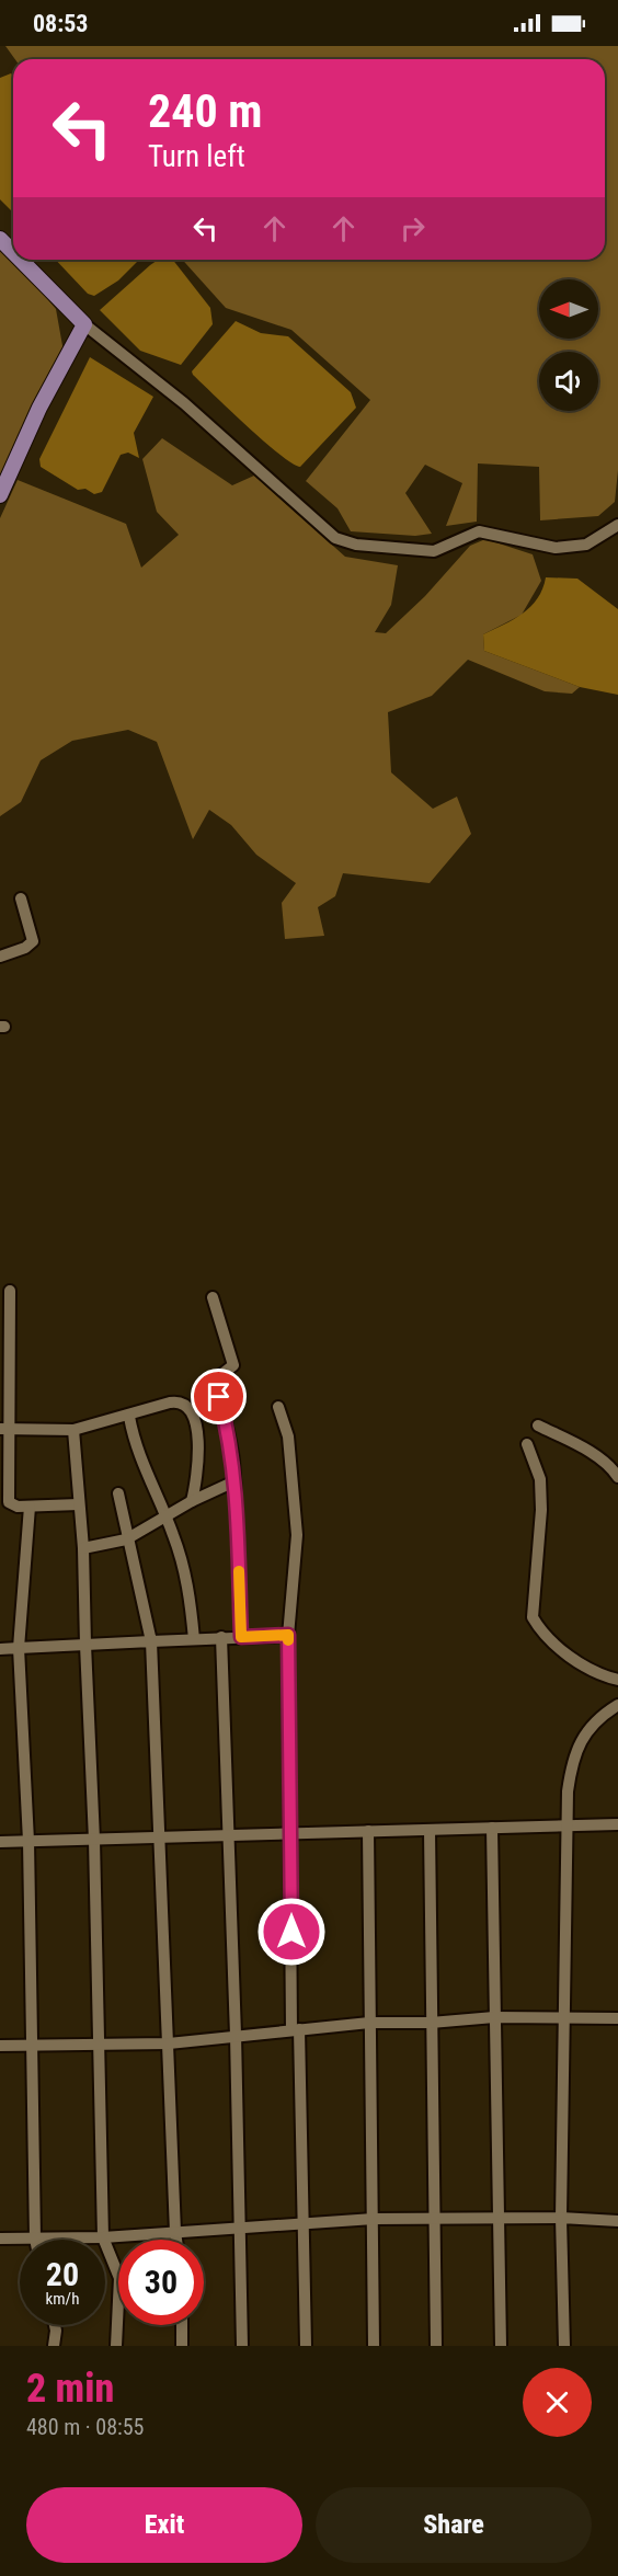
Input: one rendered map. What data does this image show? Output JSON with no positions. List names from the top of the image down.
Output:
{
  "north": "left",
  "page": {
    "status": "08:53",
    "turn": ["240 m", "Turn left"],
    "speed": "20 km/h",
    "limit": "30",
    "heading": ["2 min", "480 m · 08:55"],
    "buttons": ["Exit", "Share"]
  }
}
